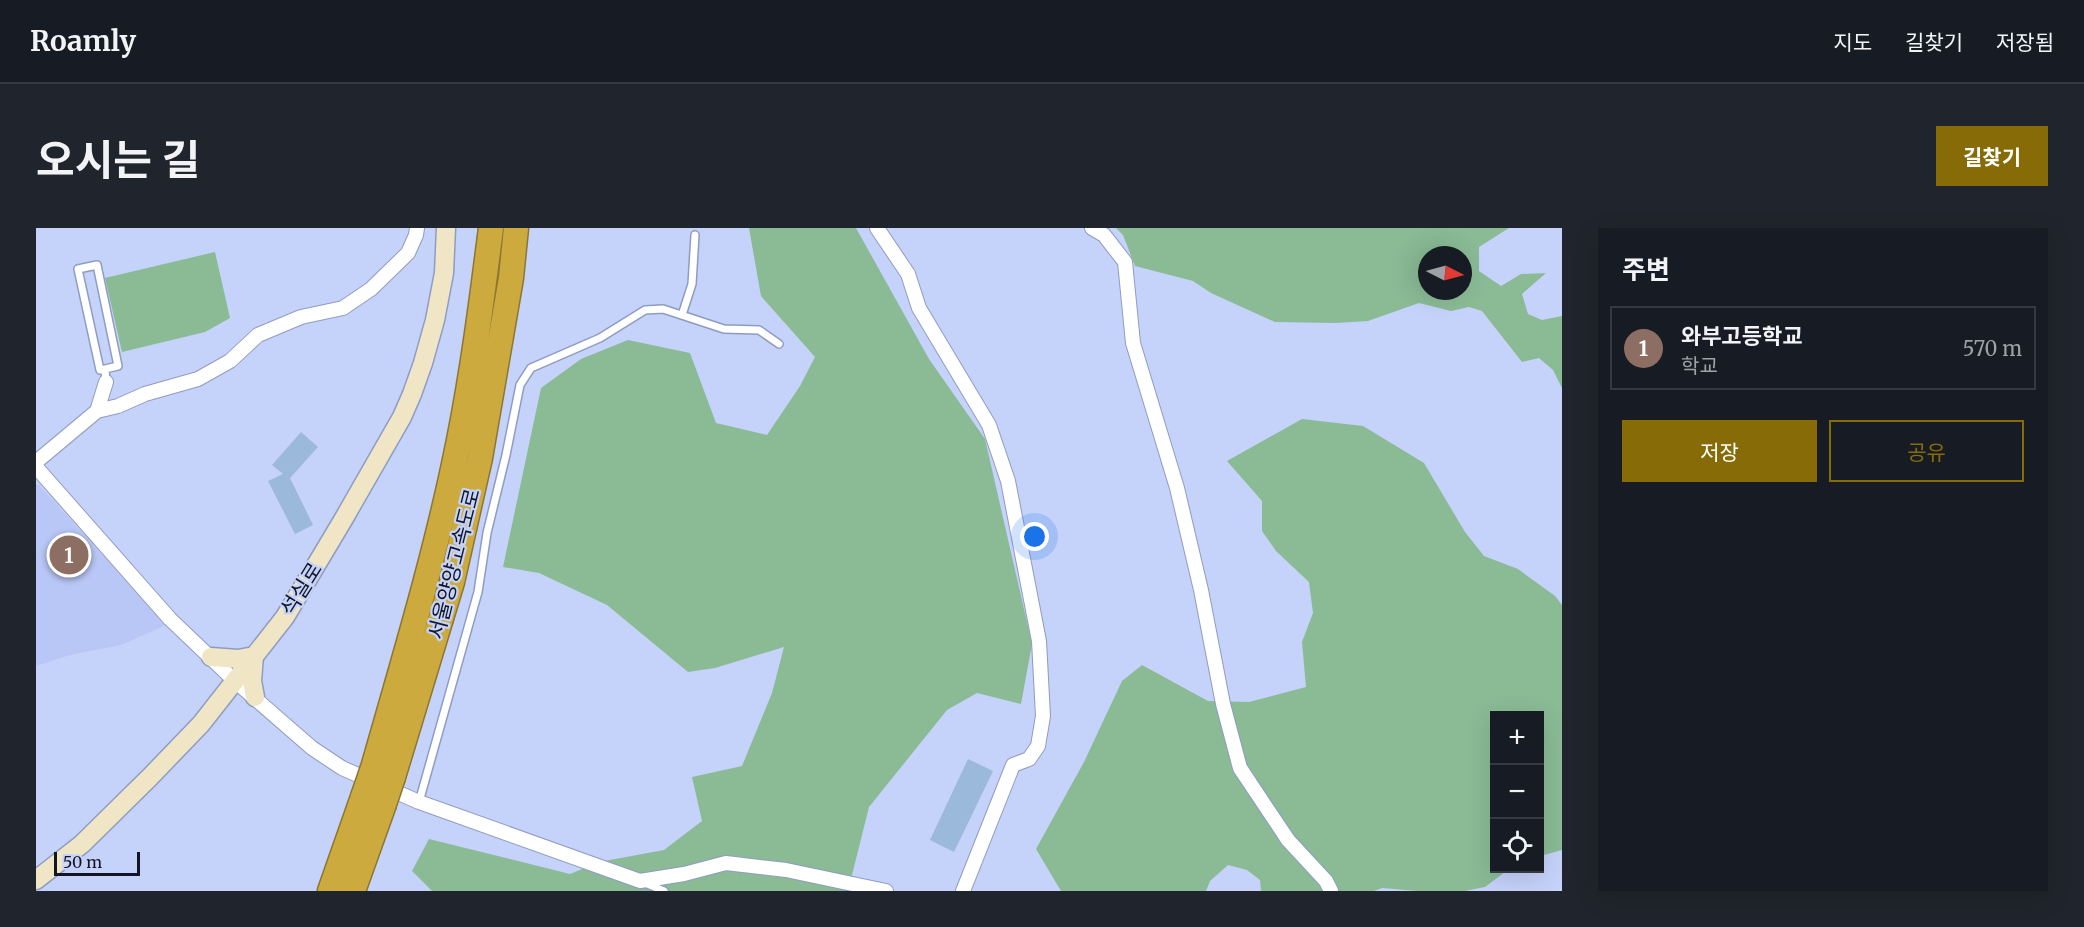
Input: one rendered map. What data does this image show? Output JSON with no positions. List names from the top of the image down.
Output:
{
  "streets": {
    "highway": ["서울양양고속도로"],
    "main road": ["석실로"]
  },
  "scale_bar": "50 m",
  "north": "right",
  "page": {
    "header": "Roamly",
    "nav": ["지도", "길찾기", "저장됨"],
    "title": "오시는 길",
    "buttons": [
      "길찾기",
      ["저장", "공유"]
    ],
    "heading": "주변",
    "list": [
      {
        "mark": "1",
        "name": "와부고등학교",
        "note": "학교",
        "value": "570 m"
      }
    ],
    "pins": "1",
    "map_buttons": ["+", "−"],
    "scale": "50 m"
  }
}
